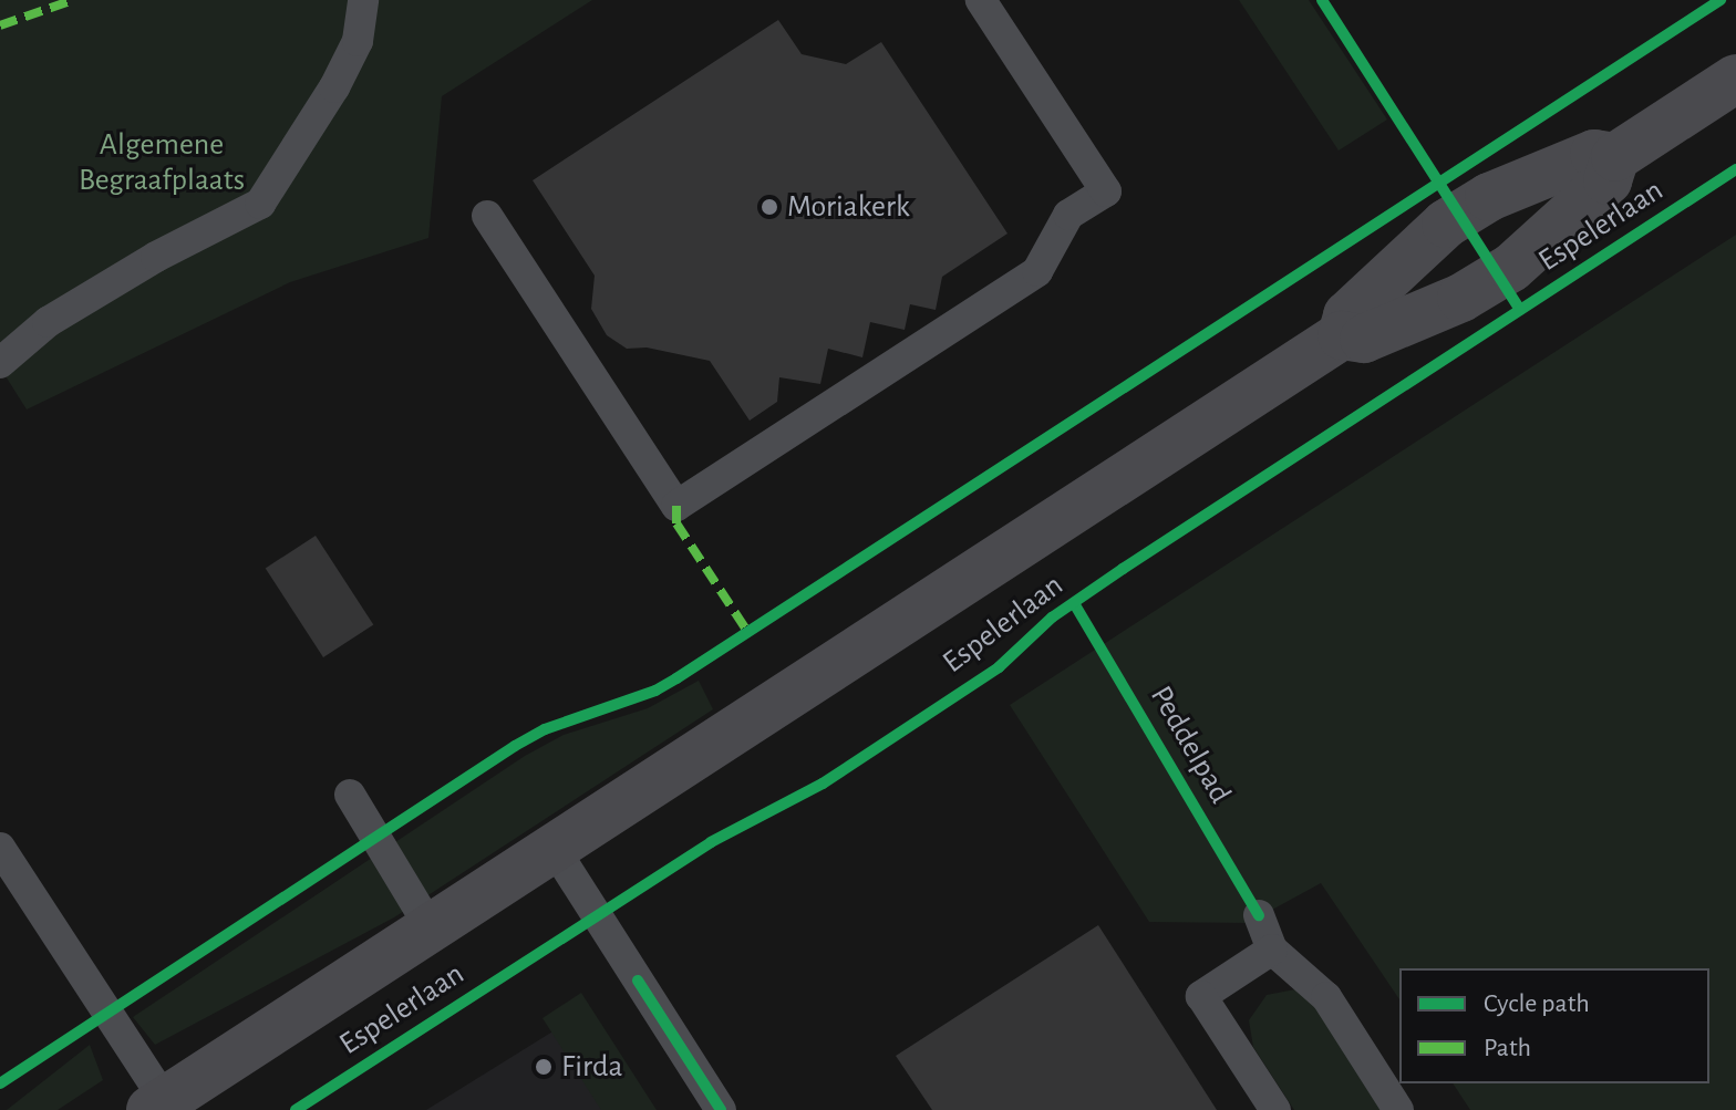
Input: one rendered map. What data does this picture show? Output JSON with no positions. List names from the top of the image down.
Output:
{
  "streets": {
    "main road": ["Espelerlaan"],
    "cycle path": ["Peddelpad"]
  },
  "parks": ["Algemene Begraafplaats"],
  "places": ["Moriakerk", "Firda"],
  "legend": ["Cycle path", "Path"]
}
